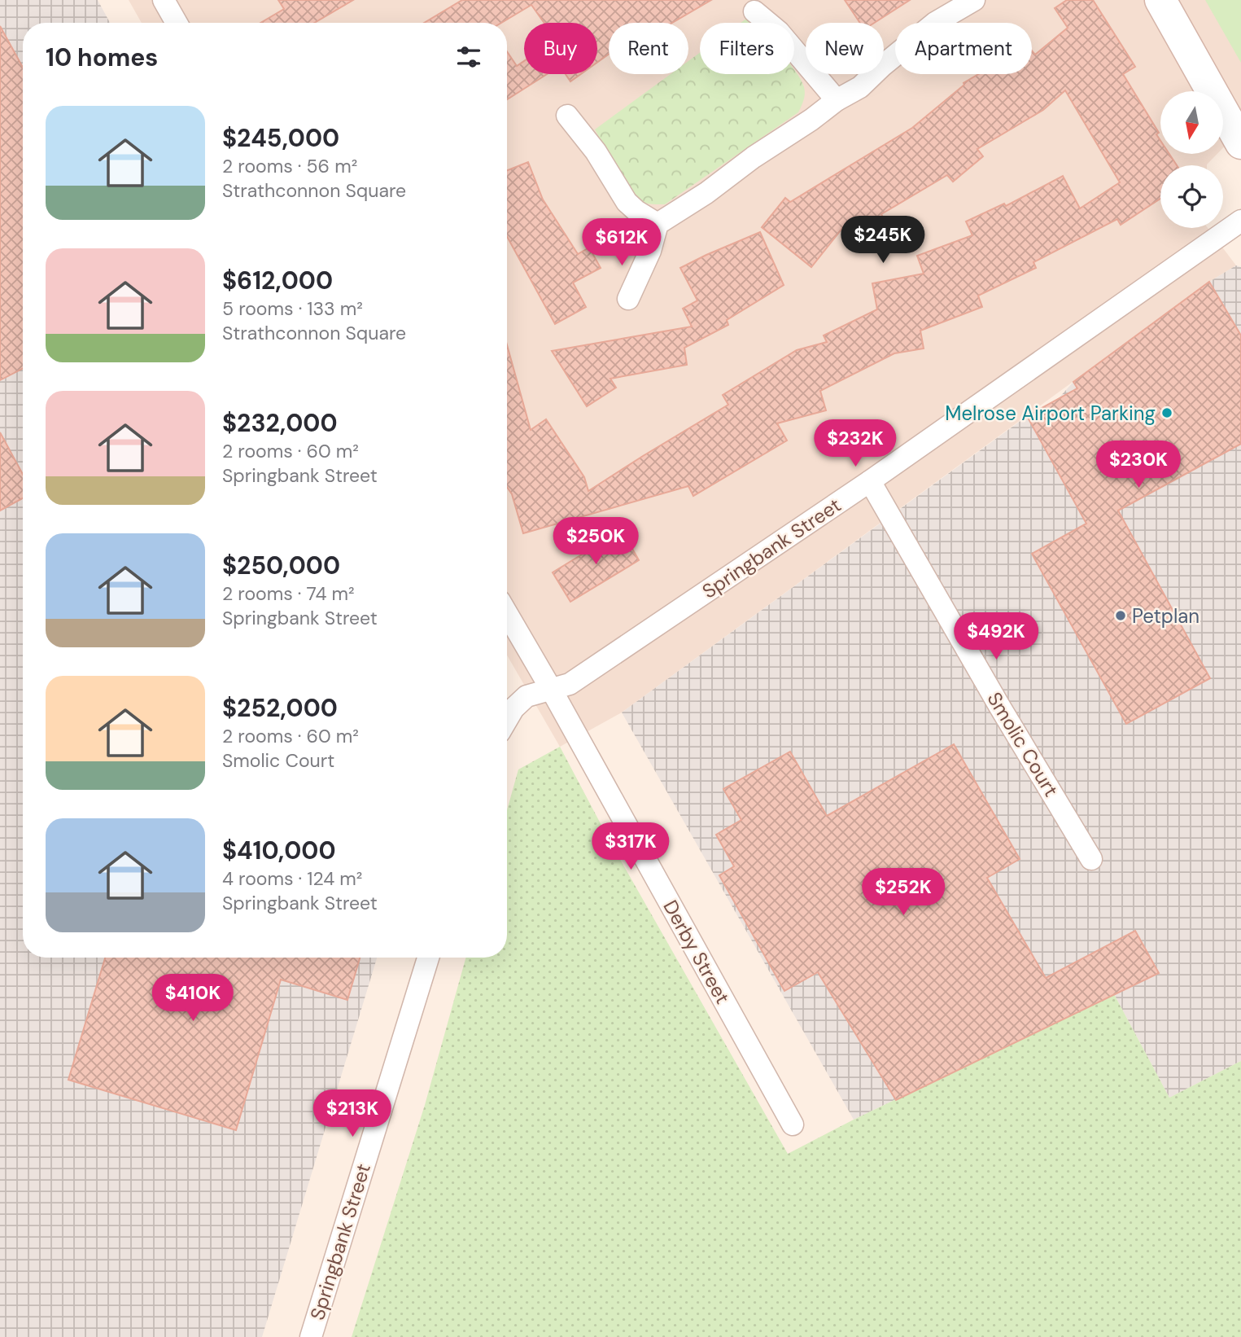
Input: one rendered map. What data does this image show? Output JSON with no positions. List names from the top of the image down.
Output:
{
  "streets": {
    "street": ["Springbank Street", "Smolic Court", "Derby Street"]
  },
  "crossings": [
    ["Springbank Street", "Smolic Court"],
    ["Springbank Street", "Derby Street"]
  ],
  "places": ["Melrose Airport Parking", "Petplan"],
  "north": "bottom",
  "page": {
    "chip": [
      "Buy",
      "Rent",
      "Filters",
      "New",
      "Apartment"
    ],
    "heading": "10 homes",
    "list": [
      {
        "name": "$245,000",
        "note": "2 rooms · 56 m² · Strathconnon Square"
      },
      {
        "name": "$612,000",
        "note": "5 rooms · 133 m² · Strathconnon Square"
      },
      {
        "name": "$232,000",
        "note": "2 rooms · 60 m² · Springbank Street"
      },
      {
        "name": "$250,000",
        "note": "2 rooms · 74 m² · Springbank Street"
      },
      {
        "name": "$252,000",
        "note": "2 rooms · 60 m² · Smolic Court"
      },
      {
        "name": "$410,000",
        "note": "4 rooms · 124 m² · Springbank Street"
      }
    ],
    "price": [
      "$245K",
      "$612K",
      "$232K",
      "$230K",
      "$250K",
      "$492K",
      "$317K",
      "$252K",
      "$410K",
      "$213K"
    ]
  }
}
